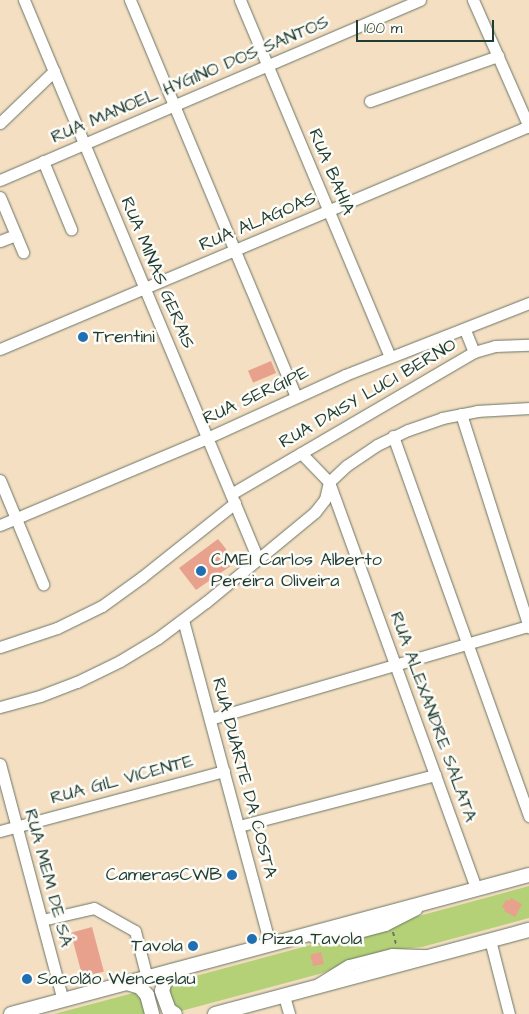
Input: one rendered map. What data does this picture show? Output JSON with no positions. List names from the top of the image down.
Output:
{
  "streets": {
    "street": [
      "RUA MANOEL HYGINO DOS SANTOS",
      "RUA BAHIA",
      "RUA ALAGOAS",
      "RUA MINAS GERAIS",
      "RUA DAISY LUCI BERNO",
      "RUA SERGIPE",
      "RUA ALEXANDRE SALATA",
      "RUA DUARTE DA COSTA",
      "RUA GIL VICENTE",
      "RUA MEM DE SÁ"
    ]
  },
  "crossings": [
    ["RUA MANOEL HYGINO DOS SANTOS", "RUA BAHIA"],
    ["RUA MANOEL HYGINO DOS SANTOS", "RUA MINAS GERAIS"],
    ["RUA BAHIA", "RUA ALAGOAS"],
    ["RUA BAHIA", "RUA SERGIPE"],
    ["RUA ALAGOAS", "RUA MINAS GERAIS"],
    ["RUA MINAS GERAIS", "RUA DAISY LUCI BERNO"],
    ["RUA MINAS GERAIS", "RUA SERGIPE"],
    ["RUA DAISY LUCI BERNO", "RUA ALEXANDRE SALATA"],
    ["RUA DUARTE DA COSTA", "RUA GIL VICENTE"],
    ["RUA GIL VICENTE", "RUA MEM DE SÁ"]
  ],
  "places": [
    "Trentini",
    "CMEI Carlos Alberto Pereira Oliveira",
    "CamerasCWB",
    "Pizza Tavola",
    "Tavola",
    "Sacolão Wenceslau"
  ],
  "scale_bar": "100 m"
}
